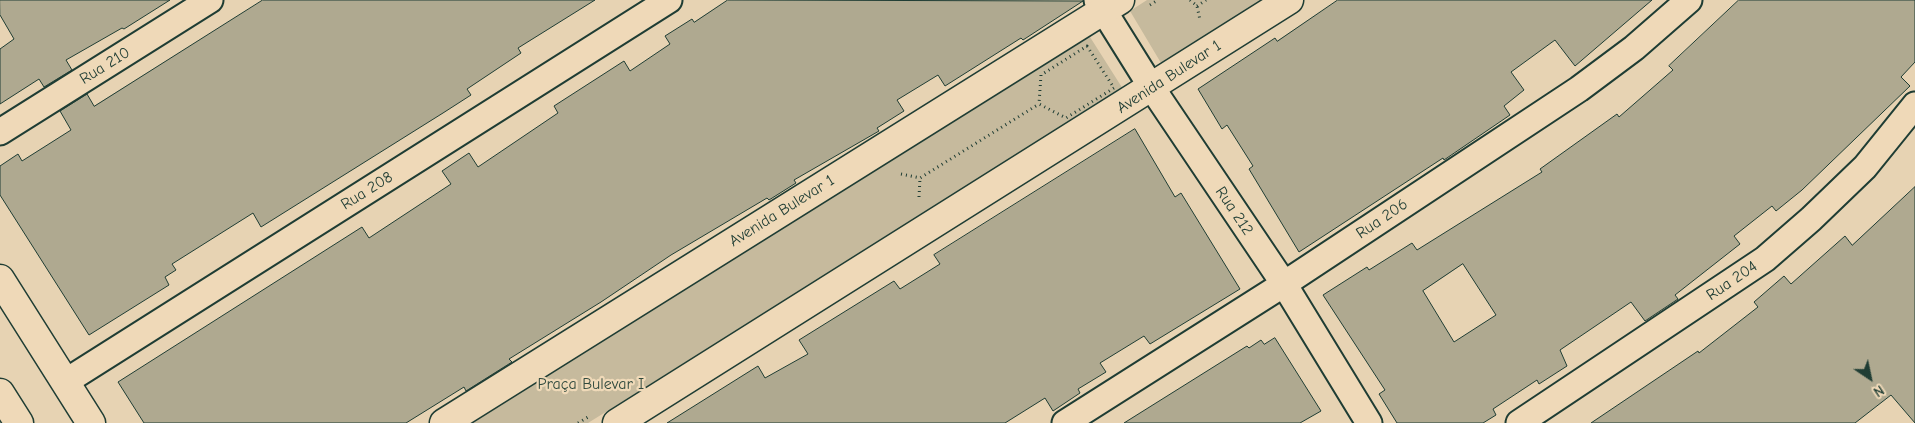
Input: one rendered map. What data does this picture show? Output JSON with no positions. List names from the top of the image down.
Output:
{
  "streets": {
    "street": [
      "Rua 210",
      "Avenida Bulevar 1",
      "Rua 208",
      "Rua 212",
      "Rua 206",
      "Rua 204"
    ]
  },
  "crossings": [
    ["Avenida Bulevar 1", "Rua 212"],
    ["Rua 212", "Rua 206"]
  ],
  "parks": ["Praça Bulevar I"],
  "north": "bottom right"
}
